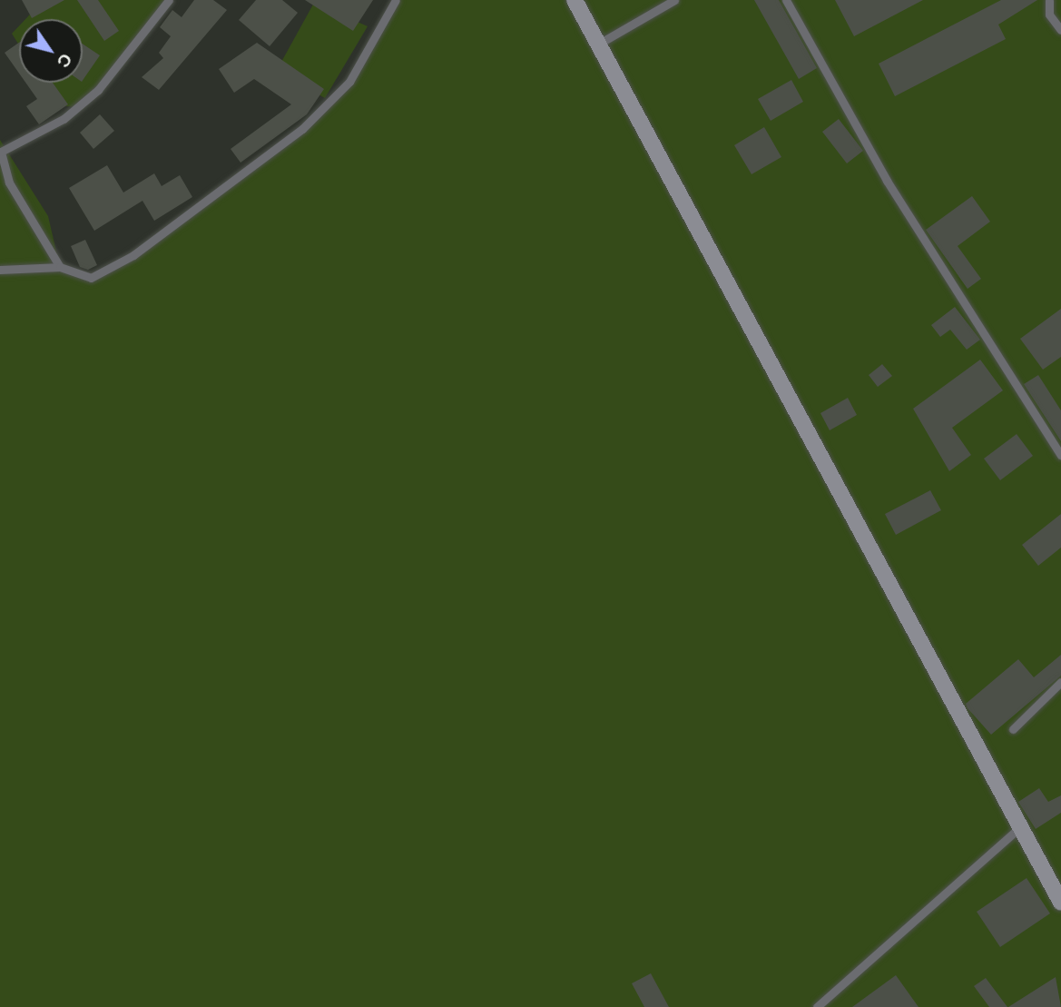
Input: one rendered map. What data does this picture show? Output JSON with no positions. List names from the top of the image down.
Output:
{
  "north": "bottom right"
}
